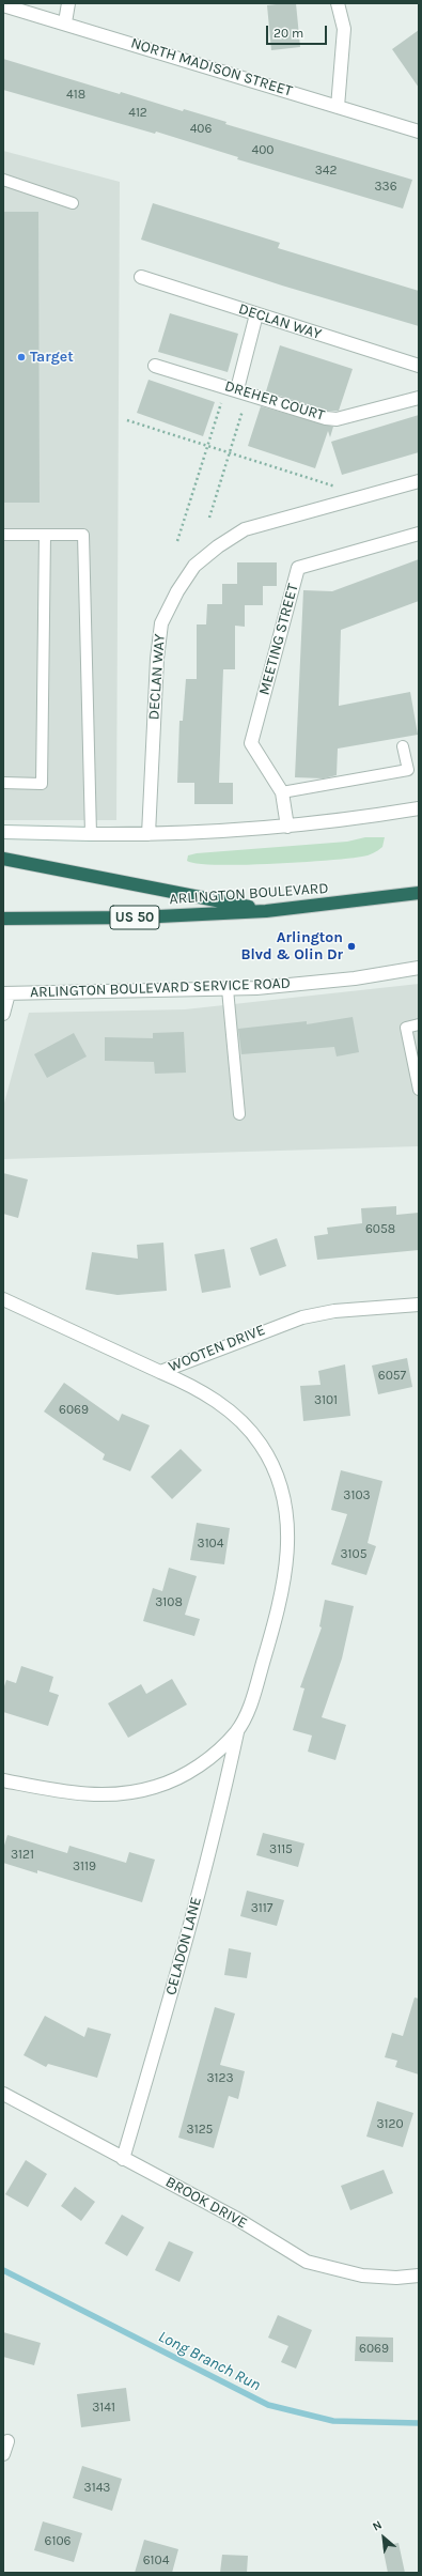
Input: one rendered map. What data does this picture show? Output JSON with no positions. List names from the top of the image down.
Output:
{
  "streets": {
    "highway": ["ARLINGTON BOULEVARD", "US 50"],
    "street": [
      "NORTH MADISON STREET",
      "DECLAN WAY",
      "DREHER COURT",
      "MEETING STREET",
      "ARLINGTON BOULEVARD SERVICE ROAD",
      "WOOTEN DRIVE",
      "CELADON LANE",
      "BROOK DRIVE"
    ]
  },
  "crossings": [
    ["CELADON LANE", "BROOK DRIVE"]
  ],
  "water": ["Long Branch Run"],
  "places": ["Target", "Arlington Blvd & Olin Dr"],
  "house_numbers": [
    "418",
    "412",
    "406",
    "400",
    "342",
    "336",
    "6058",
    "6057",
    "3101",
    "6069",
    "3103",
    "3104",
    "3105",
    "3108",
    "3115",
    "3121",
    "3119",
    "3117",
    "3123",
    "3120",
    "3125",
    "6069",
    "3141",
    "3143",
    "6106",
    "6104"
  ],
  "scale_bar": "20 m",
  "north": "top left"
}
